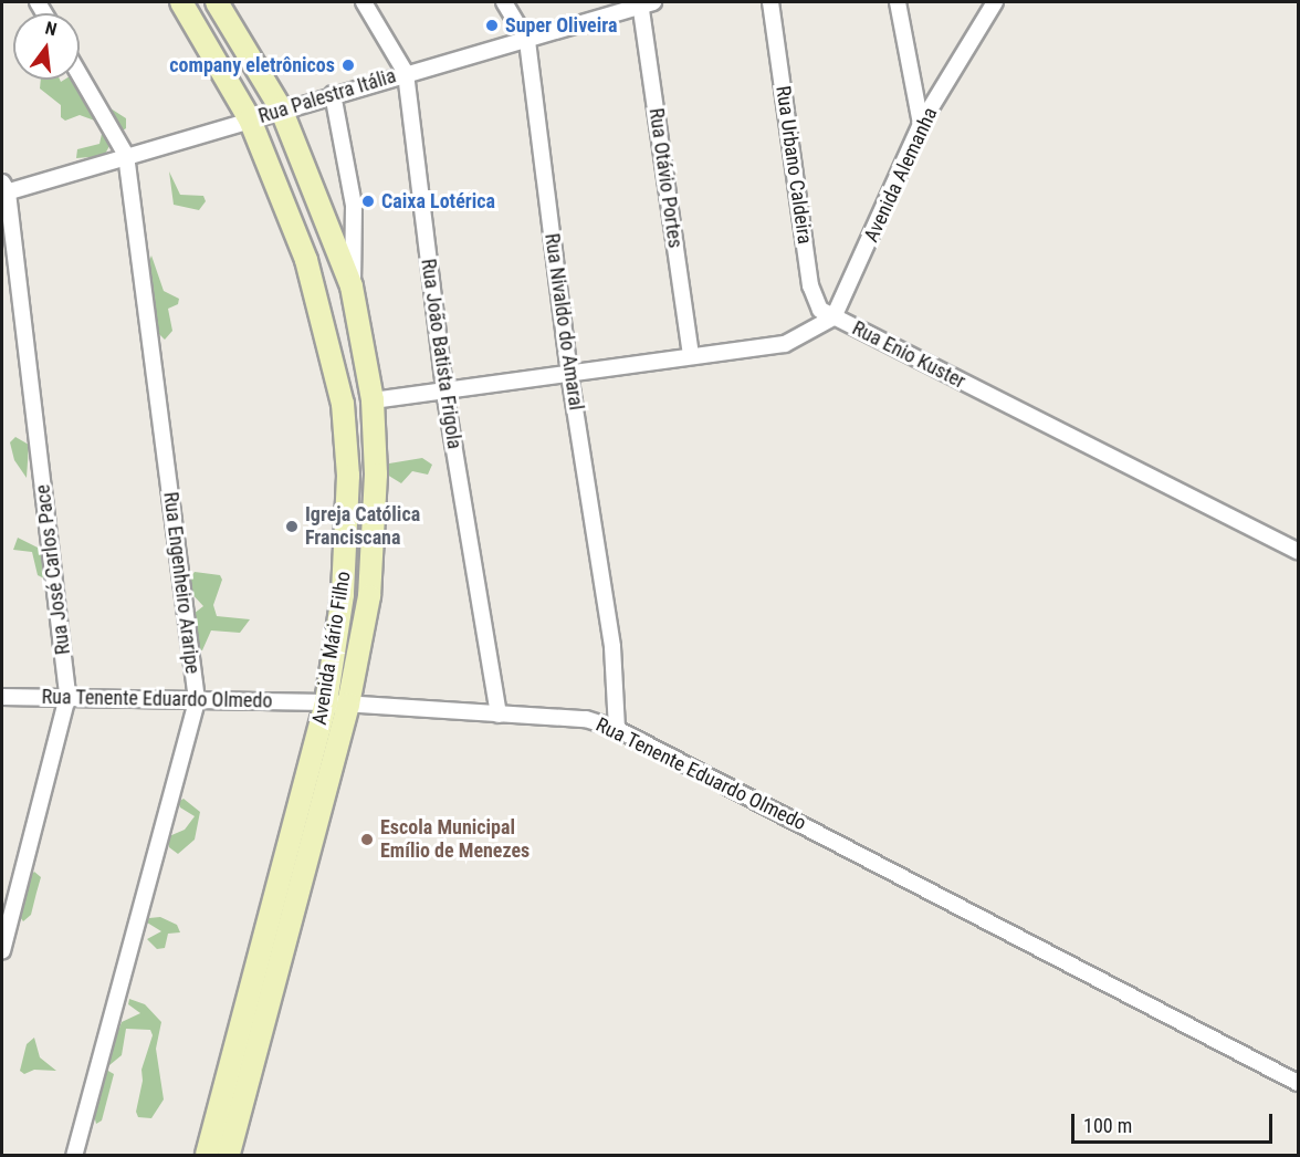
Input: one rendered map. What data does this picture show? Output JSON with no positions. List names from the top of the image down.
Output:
{
  "streets": {
    "main road": ["Avenida Mário Filho"],
    "street": [
      "Rua Palestra Itália",
      "Rua Urbano Caldeira",
      "Avenida Alemanha",
      "Rua Otávio Portes",
      "Rua Nivaldo do Amaral",
      "Rua João Batista Frigola",
      "Rua Enio Kuster",
      "Rua José Carlos Pace",
      "Rua Engenheiro Araripe",
      "Rua Tenente Eduardo Olmedo"
    ]
  },
  "crossings": [
    ["Rua Palestra Itália", "Rua Otávio Portes"],
    ["Rua Palestra Itália", "Rua Nivaldo do Amaral"],
    ["Rua Palestra Itália", "Rua João Batista Frigola"],
    ["Rua Palestra Itália", "Rua José Carlos Pace"],
    ["Rua Palestra Itália", "Rua Engenheiro Araripe"],
    ["Rua Palestra Itália", "Avenida Mário Filho"],
    ["Rua Urbano Caldeira", "Avenida Alemanha"],
    ["Rua Urbano Caldeira", "Rua Enio Kuster"],
    ["Avenida Alemanha", "Rua Enio Kuster"],
    ["Rua Otávio Portes", "Rua Enio Kuster"],
    ["Rua Nivaldo do Amaral", "Rua Enio Kuster"],
    ["Rua Nivaldo do Amaral", "Rua Tenente Eduardo Olmedo"],
    ["Rua João Batista Frigola", "Rua Enio Kuster"],
    ["Rua João Batista Frigola", "Rua Tenente Eduardo Olmedo"],
    ["Rua Enio Kuster", "Avenida Mário Filho"],
    ["Rua José Carlos Pace", "Rua Tenente Eduardo Olmedo"],
    ["Rua Engenheiro Araripe", "Rua Tenente Eduardo Olmedo"],
    ["Avenida Mário Filho", "Rua Tenente Eduardo Olmedo"]
  ],
  "places": [
    "Super Oliveira",
    "company eletrônicos",
    "Caixa Lotérica",
    "Igreja Católica Franciscana",
    "Escola Municipal Emílio de Menezes"
  ],
  "scale_bar": "100 m",
  "north": "top"
}
